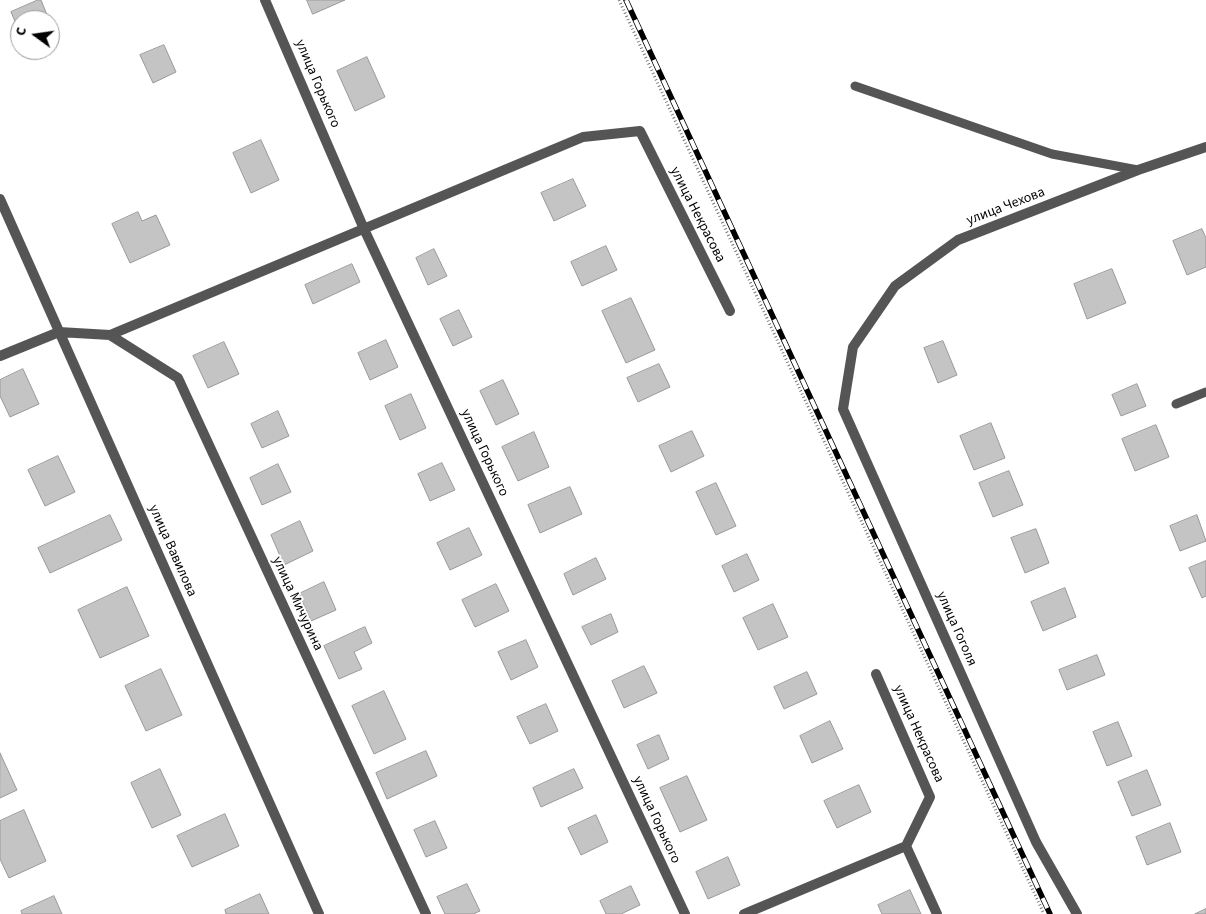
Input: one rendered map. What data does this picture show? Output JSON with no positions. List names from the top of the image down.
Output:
{
  "streets": {
    "street": [
      "улица Горького",
      "улица Чехова",
      "улица Некрасова",
      "улица Вавилова",
      "улица Мичурина",
      "улица Гоголя"
    ]
  },
  "crossings": [
    ["улица Горького", "улица Некрасова"],
    ["улица Чехова", "улица Гоголя"]
  ],
  "north": "left"
}
